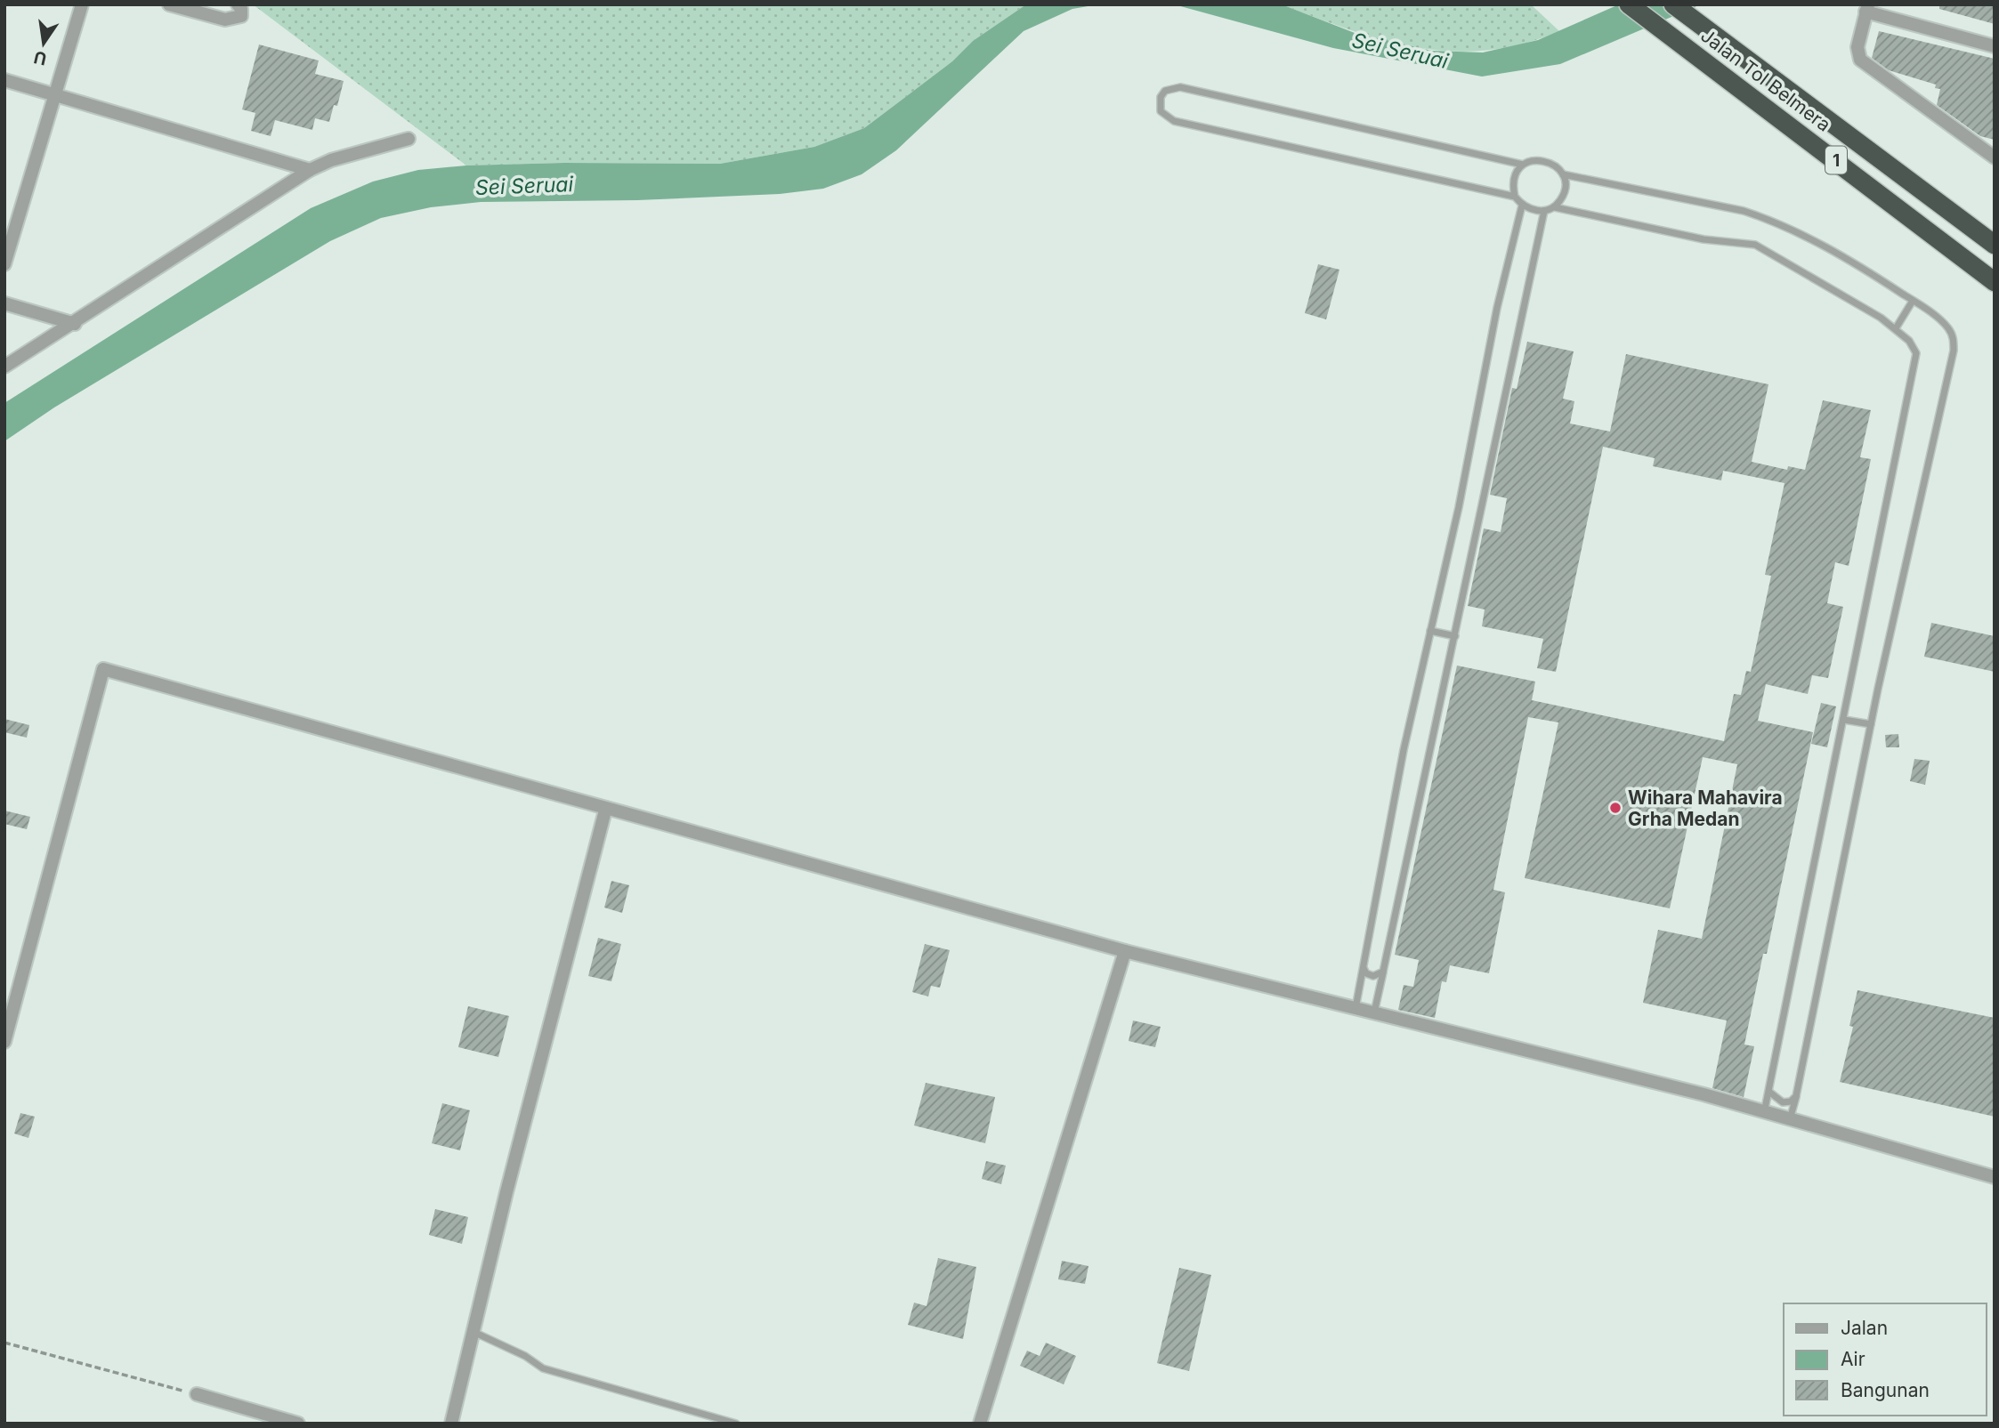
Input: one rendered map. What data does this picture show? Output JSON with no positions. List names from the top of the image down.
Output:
{
  "streets": {
    "highway": ["Jalan Tol Belmera", "1"]
  },
  "water": ["Sei Seruai"],
  "places": ["Wihara Mahavira Grha Medan"],
  "legend": ["Jalan", "Air", "Bangunan"],
  "north": "bottom"
}
